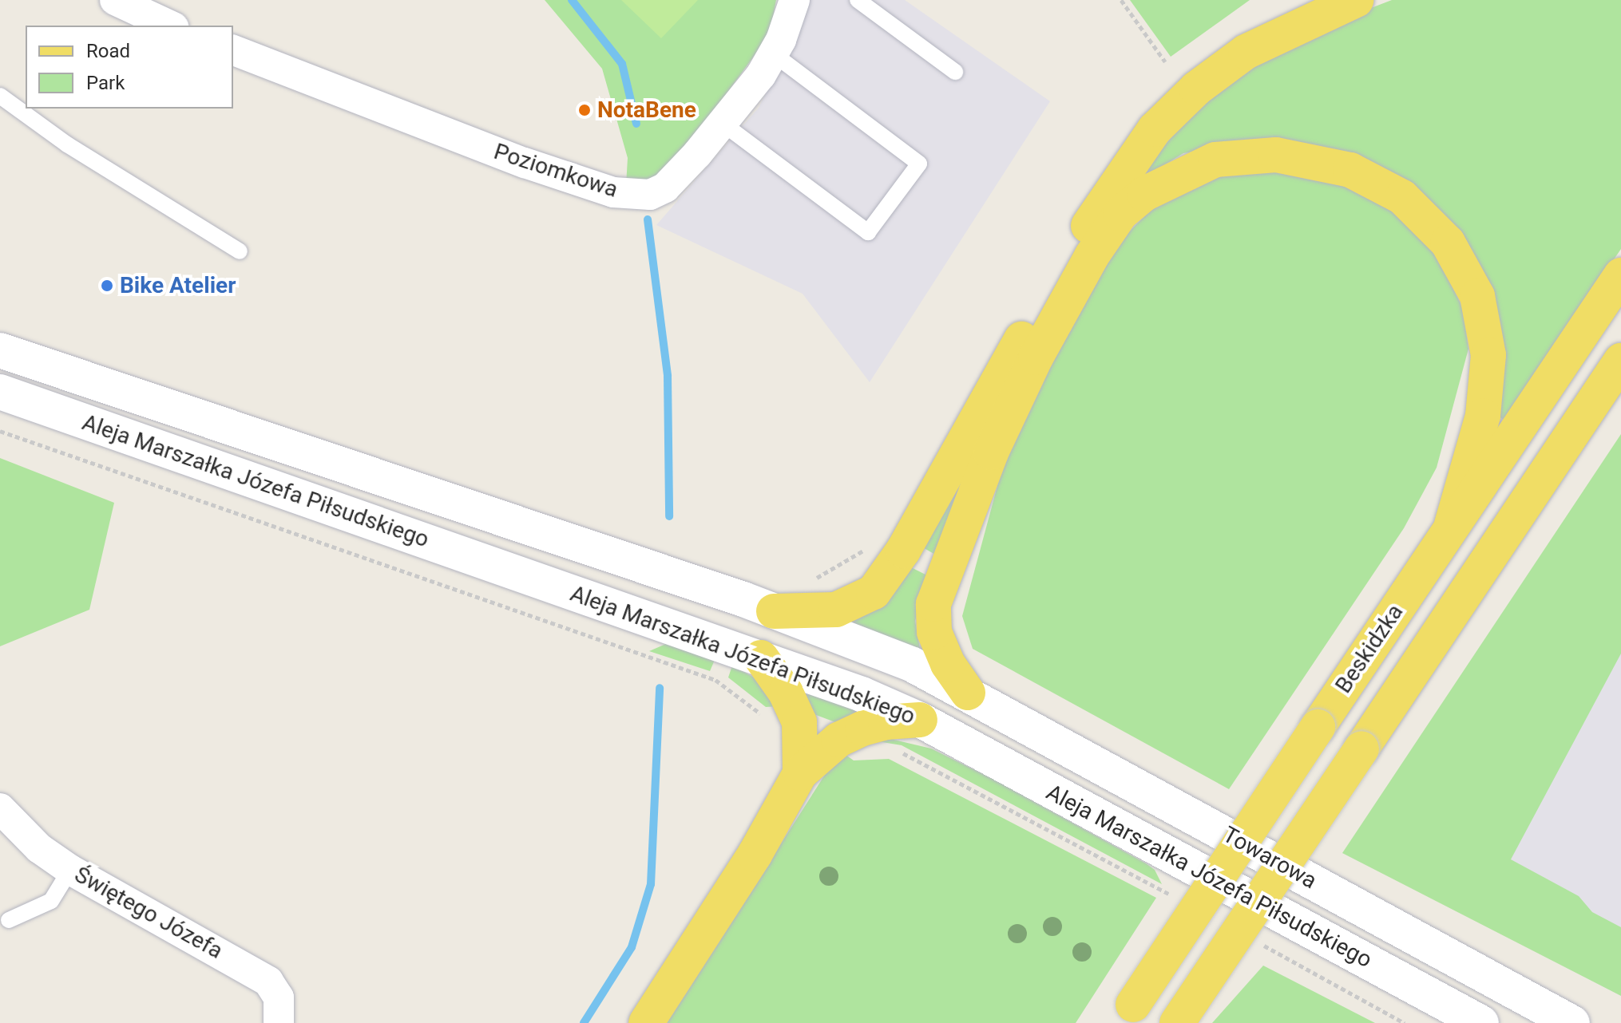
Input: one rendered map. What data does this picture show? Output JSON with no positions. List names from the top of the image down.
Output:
{
  "streets": {
    "main road": ["Aleja Marszałka Józefa Piłsudskiego", "Beskidzka", "Towarowa"],
    "street": ["Poziomkowa", "Świętego Józefa"]
  },
  "crossings": [
    ["Aleja Marszałka Józefa Piłsudskiego", "Towarowa"]
  ],
  "places": ["NotaBene", "Bike Atelier"],
  "legend": ["Road", "Park"]
}
